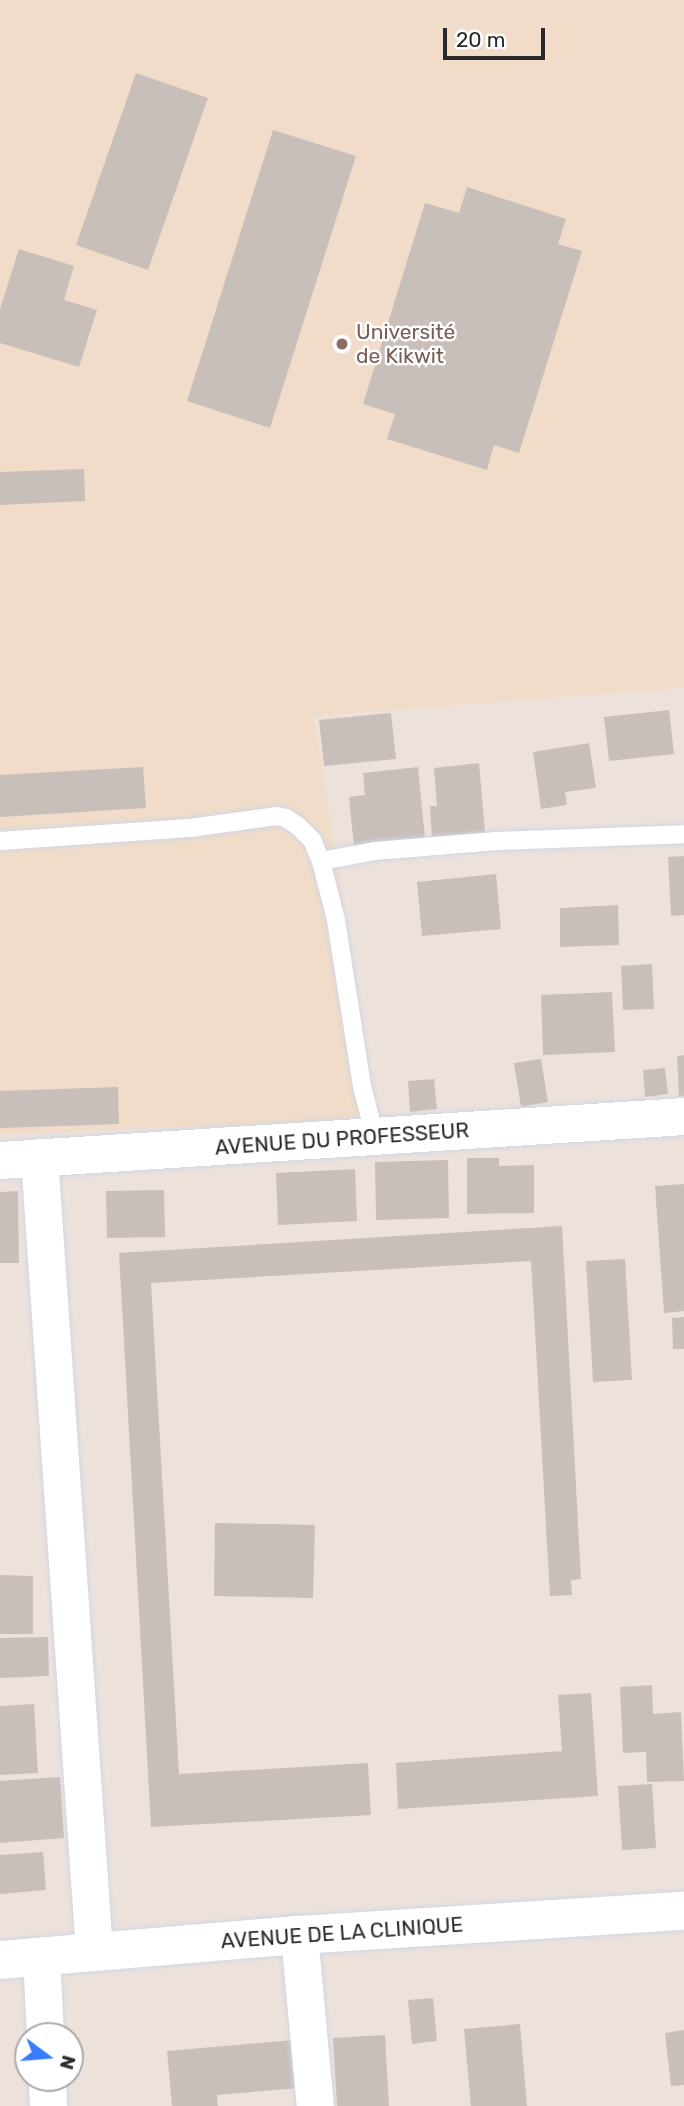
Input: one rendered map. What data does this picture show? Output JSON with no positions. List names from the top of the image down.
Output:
{
  "streets": {
    "street": ["AVENUE DU PROFESSEUR", "AVENUE DE LA CLINIQUE"]
  },
  "places": ["Université de Kikwit"],
  "scale_bar": "20 m",
  "north": "right"
}
